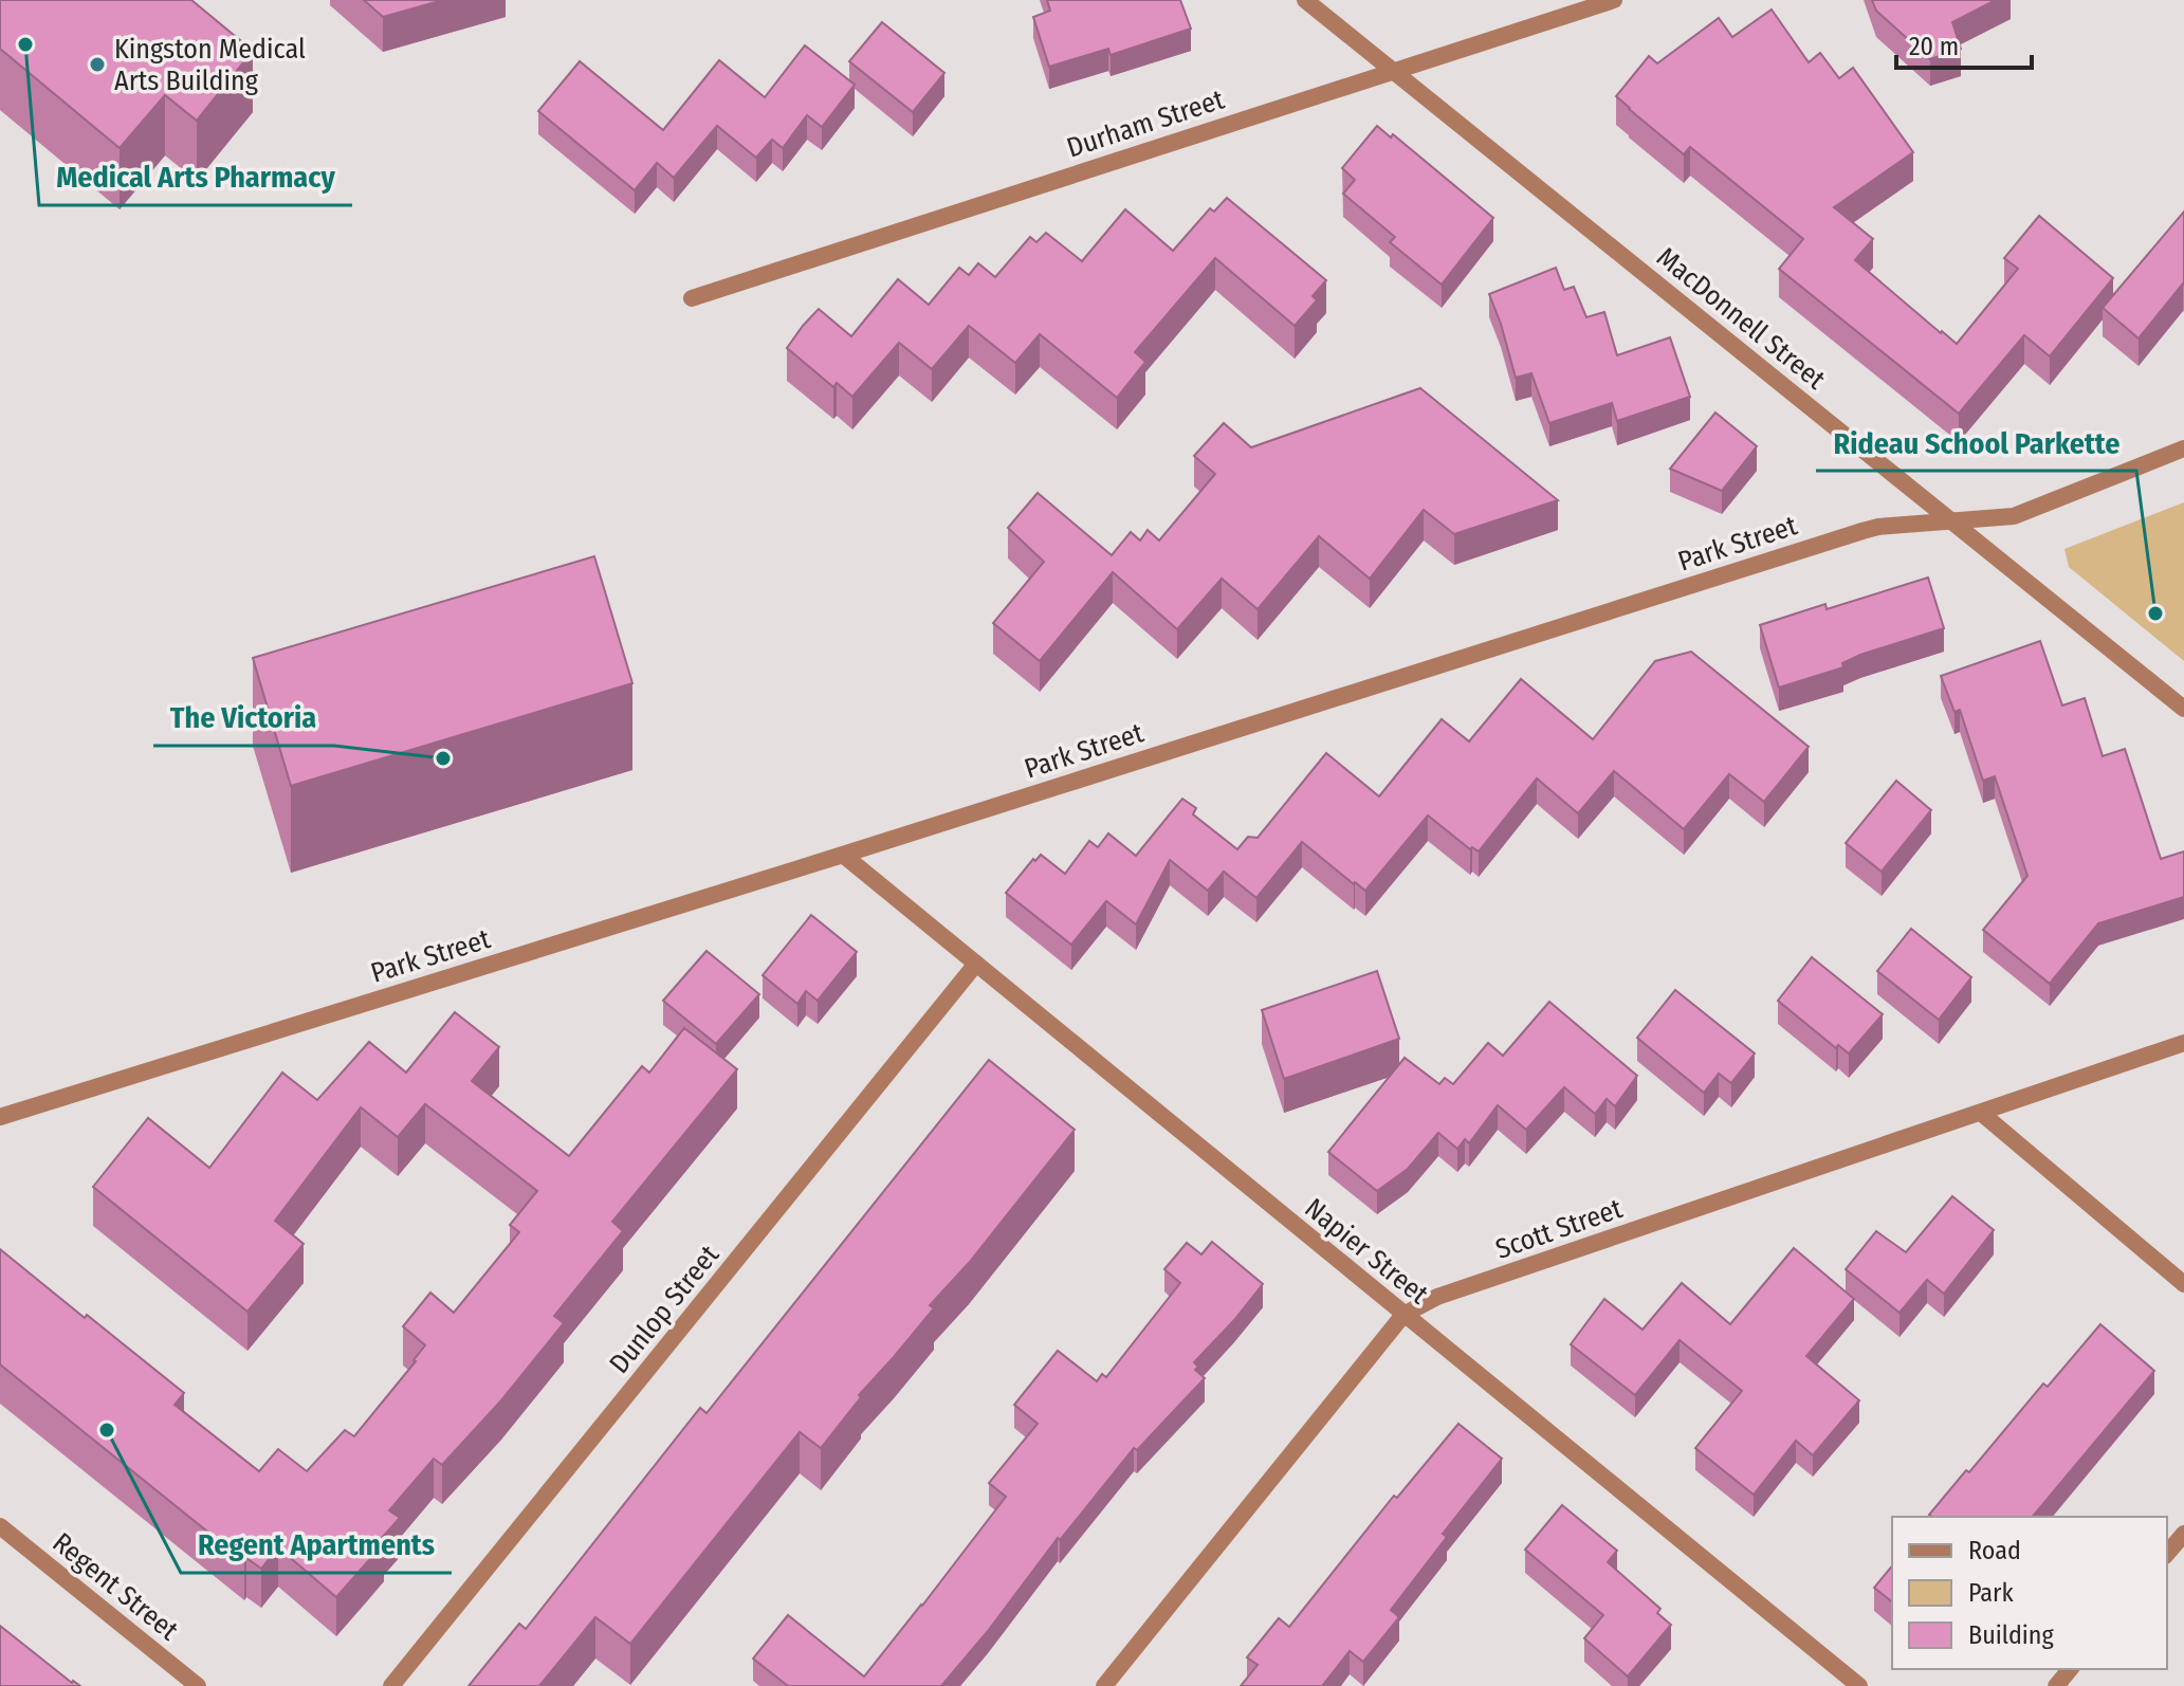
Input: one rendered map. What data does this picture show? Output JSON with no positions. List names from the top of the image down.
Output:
{
  "streets": {
    "street": [
      "Durham Street",
      "MacDonnell Street",
      "Park Street",
      "Scott Street",
      "Napier Street",
      "Dunlop Street",
      "Regent Street"
    ]
  },
  "crossings": [
    ["Durham Street", "MacDonnell Street"],
    ["MacDonnell Street", "Park Street"],
    ["Park Street", "Napier Street"],
    ["Scott Street", "Napier Street"],
    ["Napier Street", "Dunlop Street"]
  ],
  "places": [
    "Medical Arts Pharmacy",
    "Kingston Medical Arts Building",
    "Rideau School Parkette",
    "The Victoria",
    "Regent Apartments"
  ],
  "legend": ["Road", "Park", "Building"],
  "scale_bar": "20 m"
}
